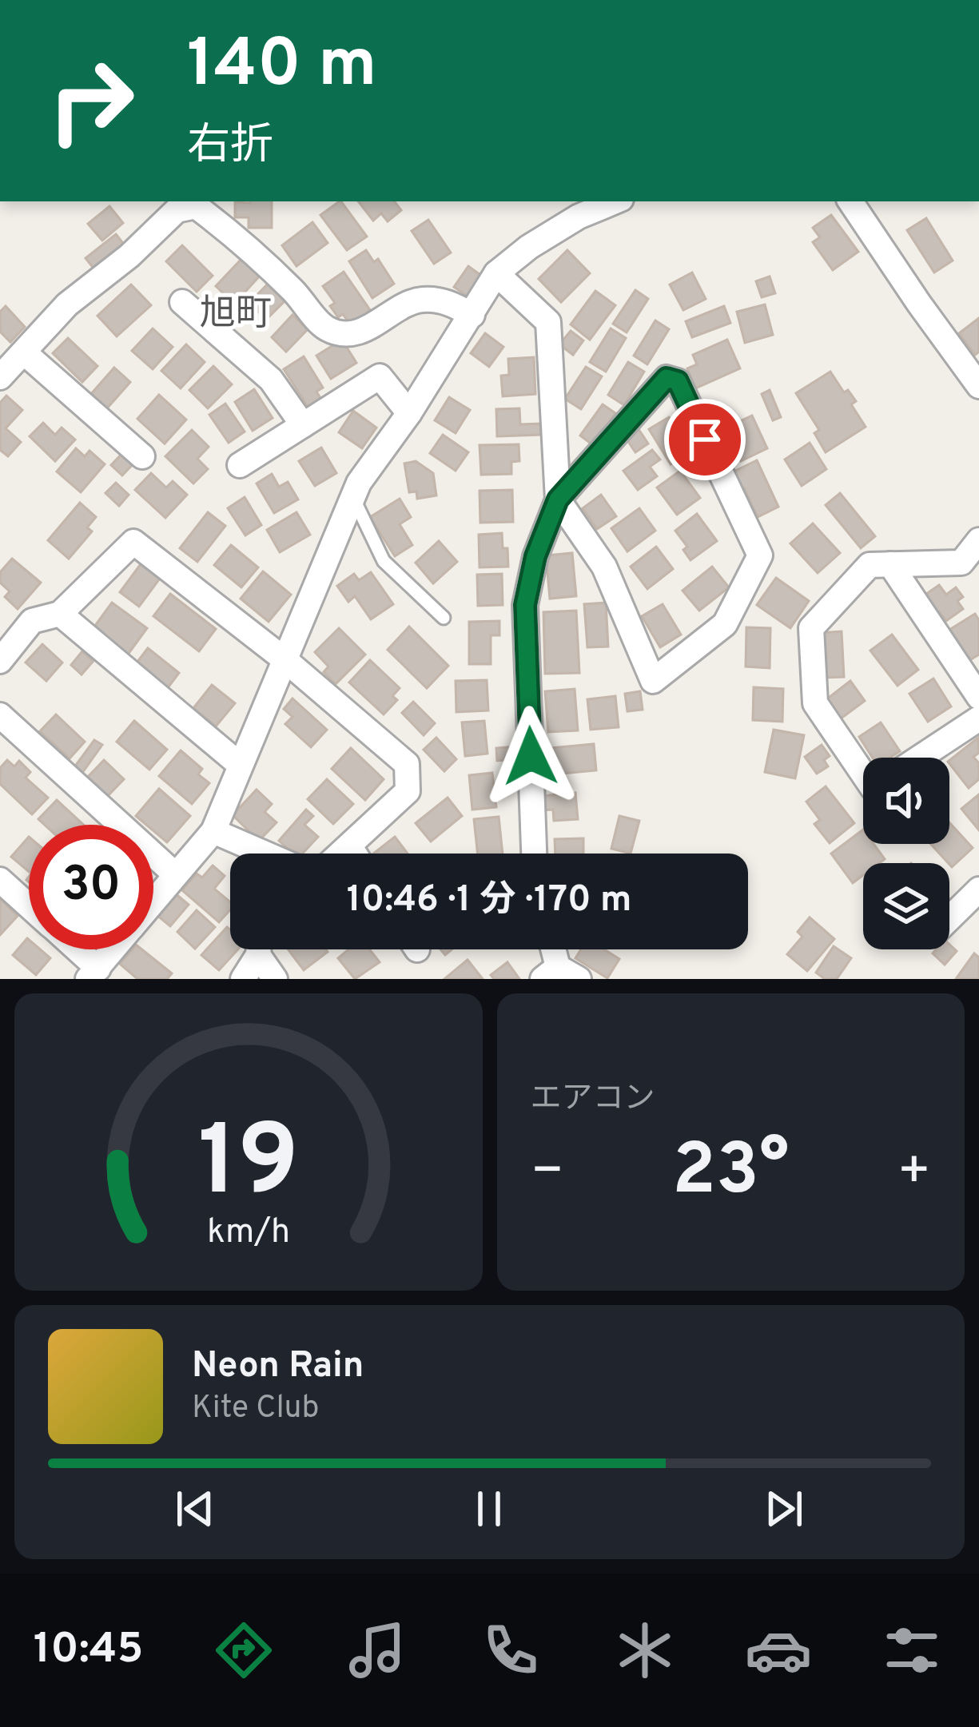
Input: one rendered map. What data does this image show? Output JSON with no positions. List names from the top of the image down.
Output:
{
  "districts": ["旭町"],
  "page": {
    "turn": ["140 m", "右折"],
    "limit": "30",
    "trip": "10:46 · 1 分 · 170 m",
    "tile": "エアコン",
    "heat": ["−", "23°", "+"],
    "song": ["Neon Rain", "Kite Club"],
    "tabs": "10:45",
    "gauge": ["19", "km/h"]
  }
}
